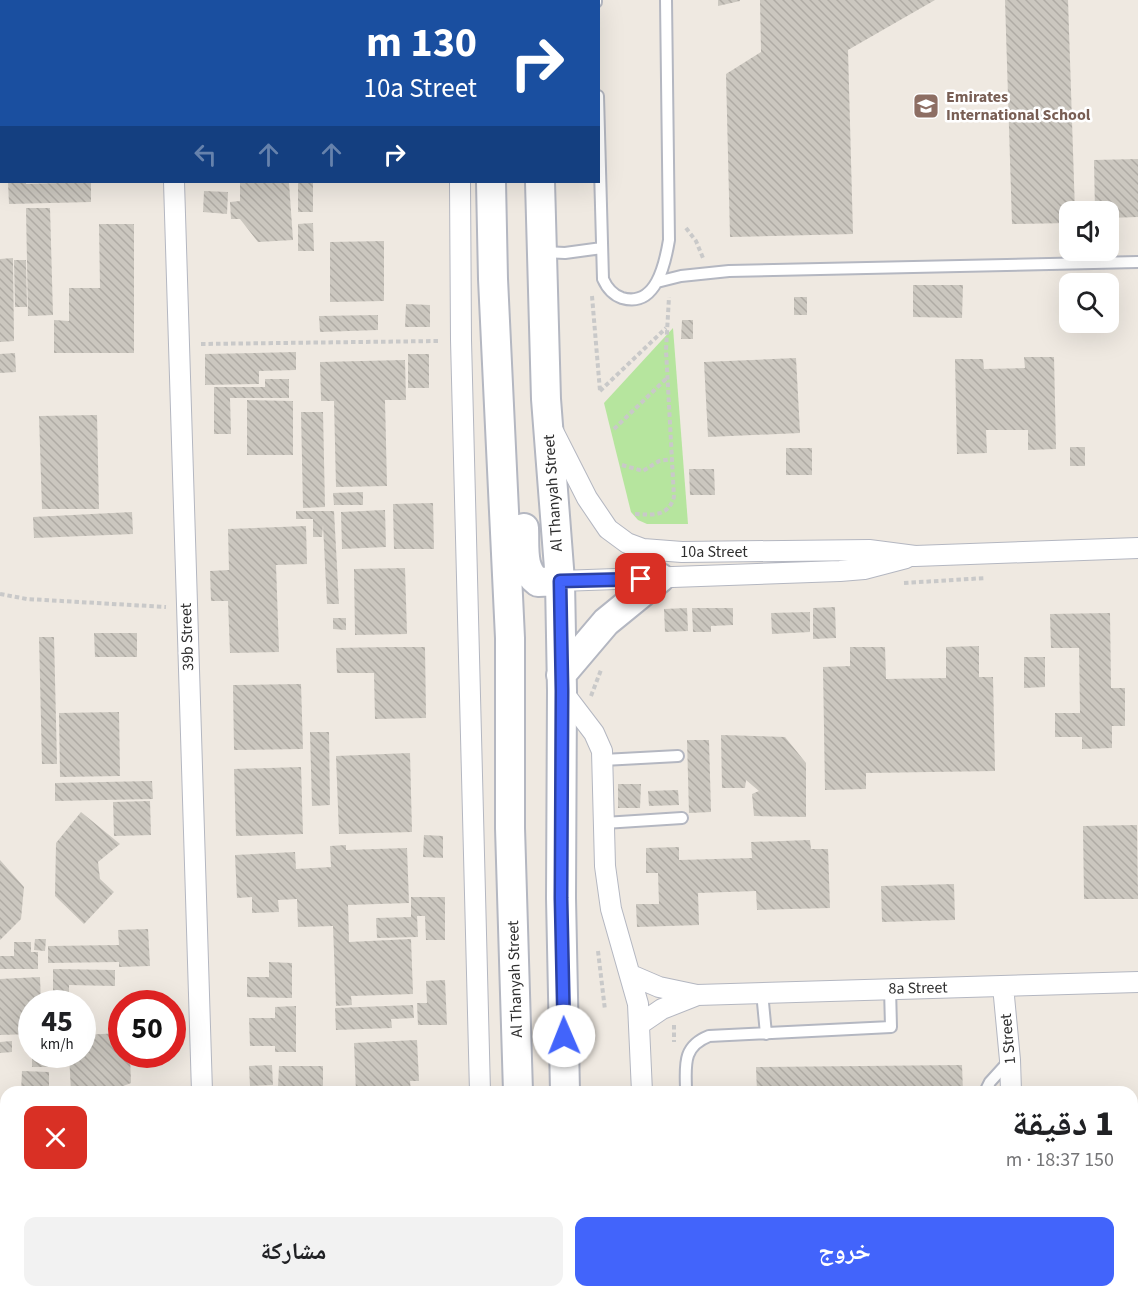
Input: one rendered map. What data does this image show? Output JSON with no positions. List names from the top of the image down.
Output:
{
  "streets": {
    "main road": ["Al Thanyah Street"],
    "street": [
      "10a Street",
      "39b Street",
      "8a Street",
      "1 Street"
    ]
  },
  "crossings": [
    ["Al Thanyah Street", "10a Street"],
    ["8a Street", "1 Street"]
  ],
  "places": {
    "school or university": ["Emirates International School"]
  },
  "page": {
    "turn": ["130 m", "10a Street"],
    "speed": "45 km/h",
    "limit": "50",
    "heading": ["1 دقيقة", "150 m · 18:37"],
    "buttons": ["خروج", "مشاركة"]
  }
}
